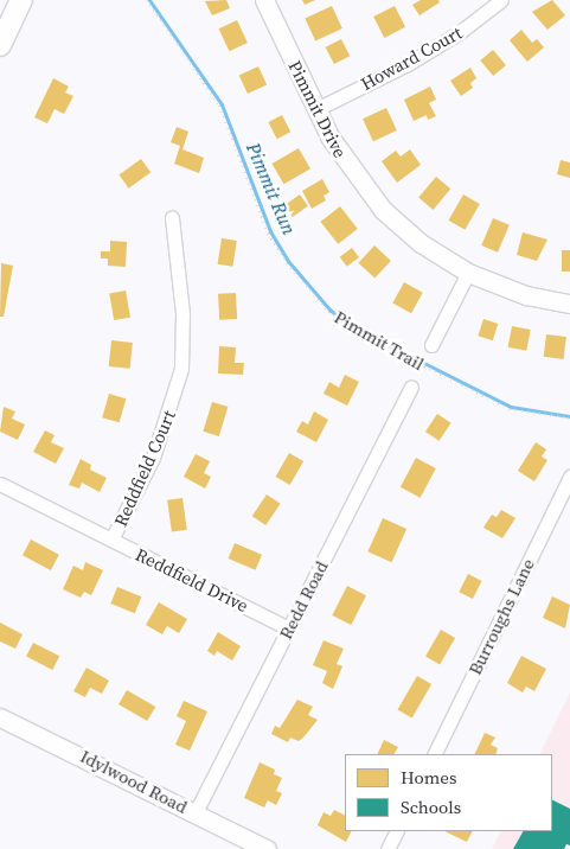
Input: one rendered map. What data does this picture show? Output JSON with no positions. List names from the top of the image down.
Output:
{
  "streets": {
    "street": [
      "Howard Court",
      "Pimmit Drive",
      "Reddfield Court",
      "Reddfield Drive",
      "Redd Road",
      "Burroughs Lane",
      "Idylwood Road"
    ],
    "path": ["Pimmit Trail"]
  },
  "crossings": [
    ["Howard Court", "Pimmit Drive"],
    ["Reddfield Court", "Reddfield Drive"],
    ["Reddfield Drive", "Redd Road"],
    ["Redd Road", "Idylwood Road"]
  ],
  "water": ["Pimmit Run"],
  "legend": ["Homes", "Schools"]
}
